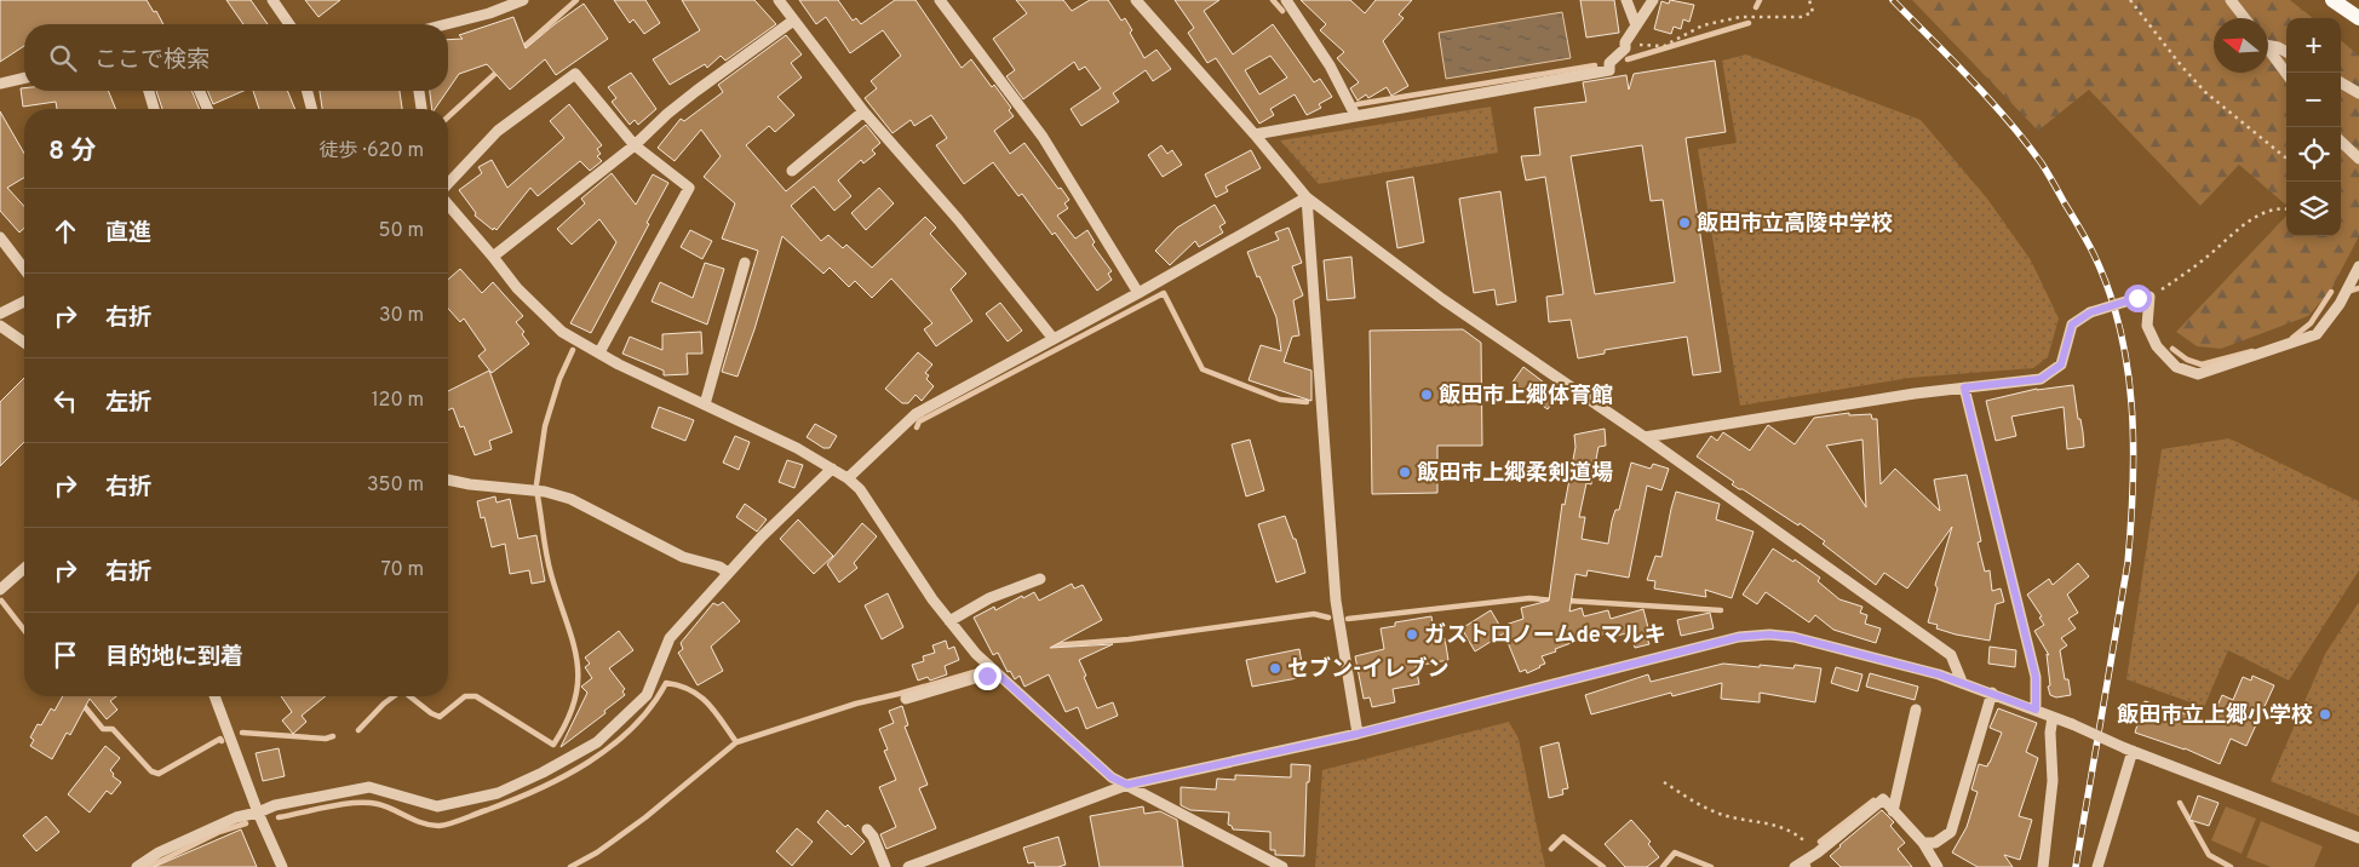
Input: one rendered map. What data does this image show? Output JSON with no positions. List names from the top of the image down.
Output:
{
  "places": [
    "飯田市立高陵中学校",
    "飯田市上郷体育館",
    "飯田市上郷柔剣道場",
    "ガストロノームdeマルキ",
    "セブン-イレブン",
    "飯田市立上郷小学校"
  ],
  "north": "left",
  "page": {
    "map_buttons": ["+", "−"],
    "search": "ここで検索",
    "heading": ["8 分", "徒歩 · 620 m"],
    "list": [
      ["直進", "50 m"],
      ["右折", "30 m"],
      ["左折", "120 m"],
      ["右折", "350 m"],
      ["右折", "70 m"],
      "目的地に到着"
    ]
  }
}
